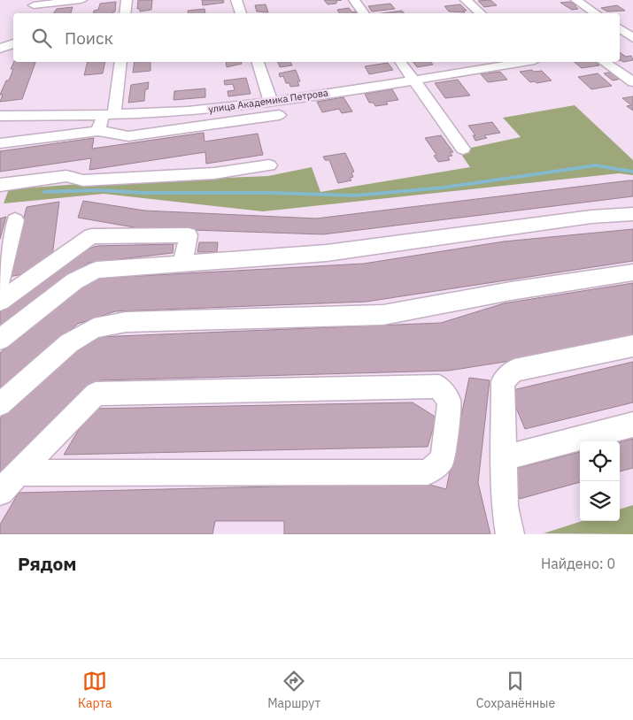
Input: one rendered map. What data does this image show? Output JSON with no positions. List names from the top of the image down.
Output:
{
  "streets": {
    "street": ["улица Академика Петрова"]
  },
  "page": {
    "search": "Поиск",
    "heading": ["Рядом", "Найдено: 0"],
    "nav": ["Карта", "Маршрут", "Сохранённые"]
  }
}
